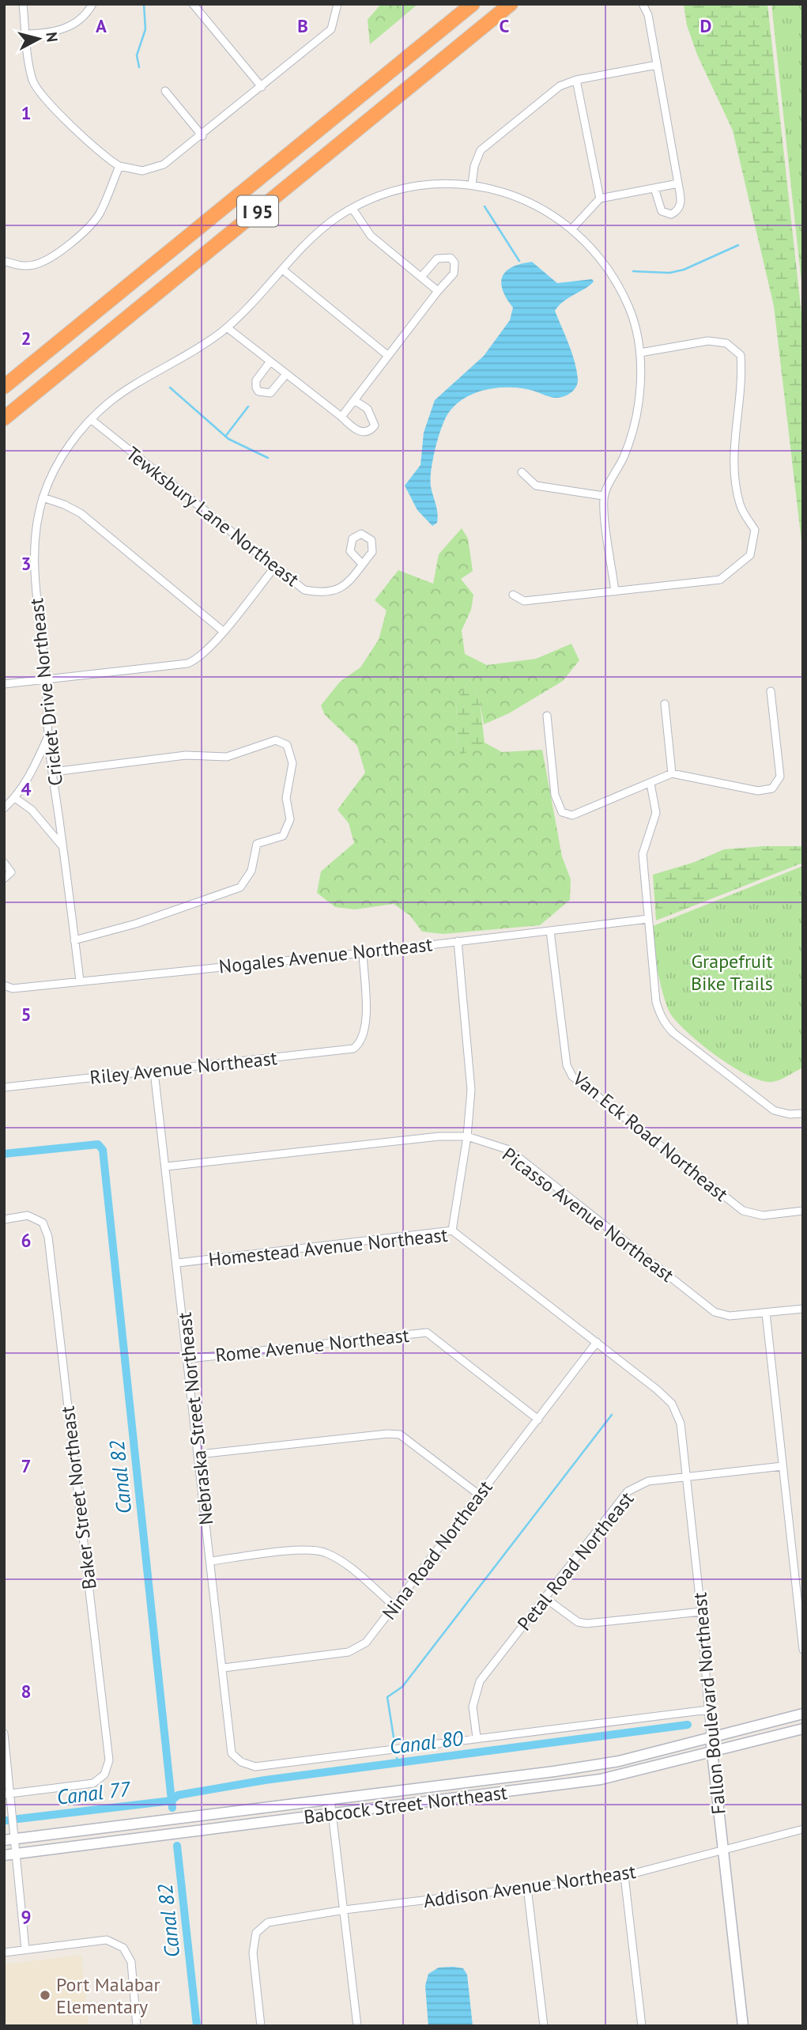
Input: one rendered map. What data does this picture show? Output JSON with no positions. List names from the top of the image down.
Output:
{
  "streets": {
    "highway": ["I 95"],
    "main road": ["Fallon Boulevard Northeast", "Babcock Street Northeast"],
    "street": [
      "Tewksbury Lane Northeast",
      "Cricket Drive Northeast",
      "Nogales Avenue Northeast",
      "Riley Avenue Northeast",
      "Van Eck Road Northeast",
      "Picasso Avenue Northeast",
      "Homestead Avenue Northeast",
      "Rome Avenue Northeast",
      "Nebraska Street Northeast",
      "Baker Street Northeast",
      "Nina Road Northeast",
      "Petal Road Northeast",
      "Addison Avenue Northeast"
    ]
  },
  "crossings": [
    ["Tewksbury Lane Northeast", "Cricket Drive Northeast"],
    ["Cricket Drive Northeast", "Nogales Avenue Northeast"],
    ["Nogales Avenue Northeast", "Riley Avenue Northeast"],
    ["Nogales Avenue Northeast", "Van Eck Road Northeast"],
    ["Riley Avenue Northeast", "Nebraska Street Northeast"],
    ["Picasso Avenue Northeast", "Nebraska Street Northeast"],
    ["Homestead Avenue Northeast", "Nebraska Street Northeast"],
    ["Homestead Avenue Northeast", "Nina Road Northeast"],
    ["Homestead Avenue Northeast", "Fallon Boulevard Northeast"],
    ["Rome Avenue Northeast", "Nebraska Street Northeast"],
    ["Rome Avenue Northeast", "Nina Road Northeast"],
    ["Nebraska Street Northeast", "Nina Road Northeast"],
    ["Nebraska Street Northeast", "Petal Road Northeast"],
    ["Petal Road Northeast", "Fallon Boulevard Northeast"],
    ["Fallon Boulevard Northeast", "Babcock Street Northeast"],
    ["Fallon Boulevard Northeast", "Addison Avenue Northeast"]
  ],
  "water": ["Canal 82", "Canal 80", "Canal 77"],
  "parks": ["Grapefruit Bike Trails"],
  "places": ["Port Malabar Elementary"],
  "north": "right",
  "grid": {
    "columns": [
      "A",
      "B",
      "C",
      "D"
    ],
    "rows": [
      "1",
      "2",
      "3",
      "4",
      "5",
      "6",
      "7",
      "8",
      "9"
    ]
  }
}
